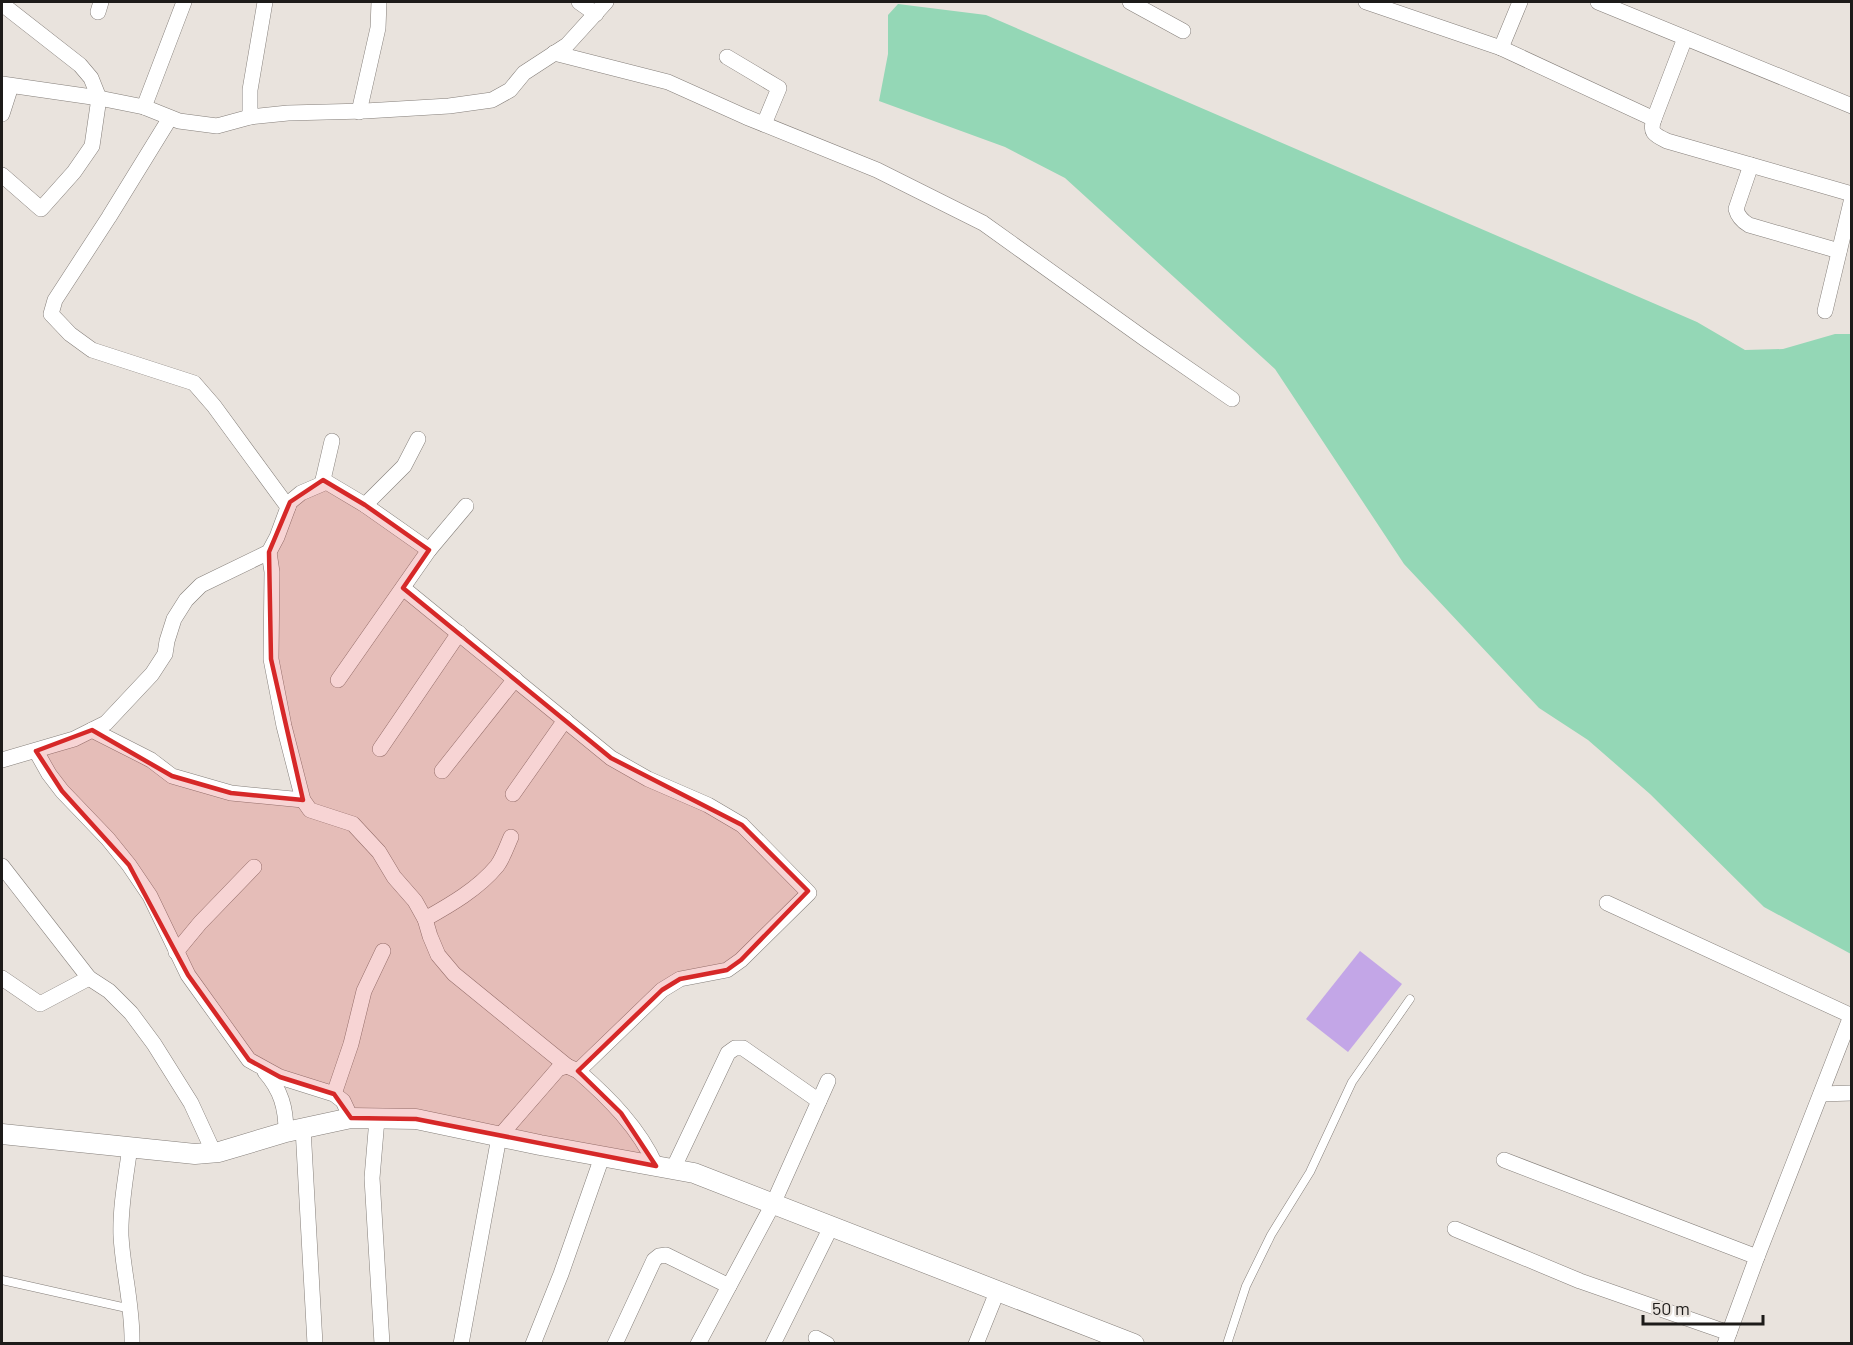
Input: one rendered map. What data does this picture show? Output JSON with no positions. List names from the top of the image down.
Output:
{
  "scale_bar": "50 m"
}
